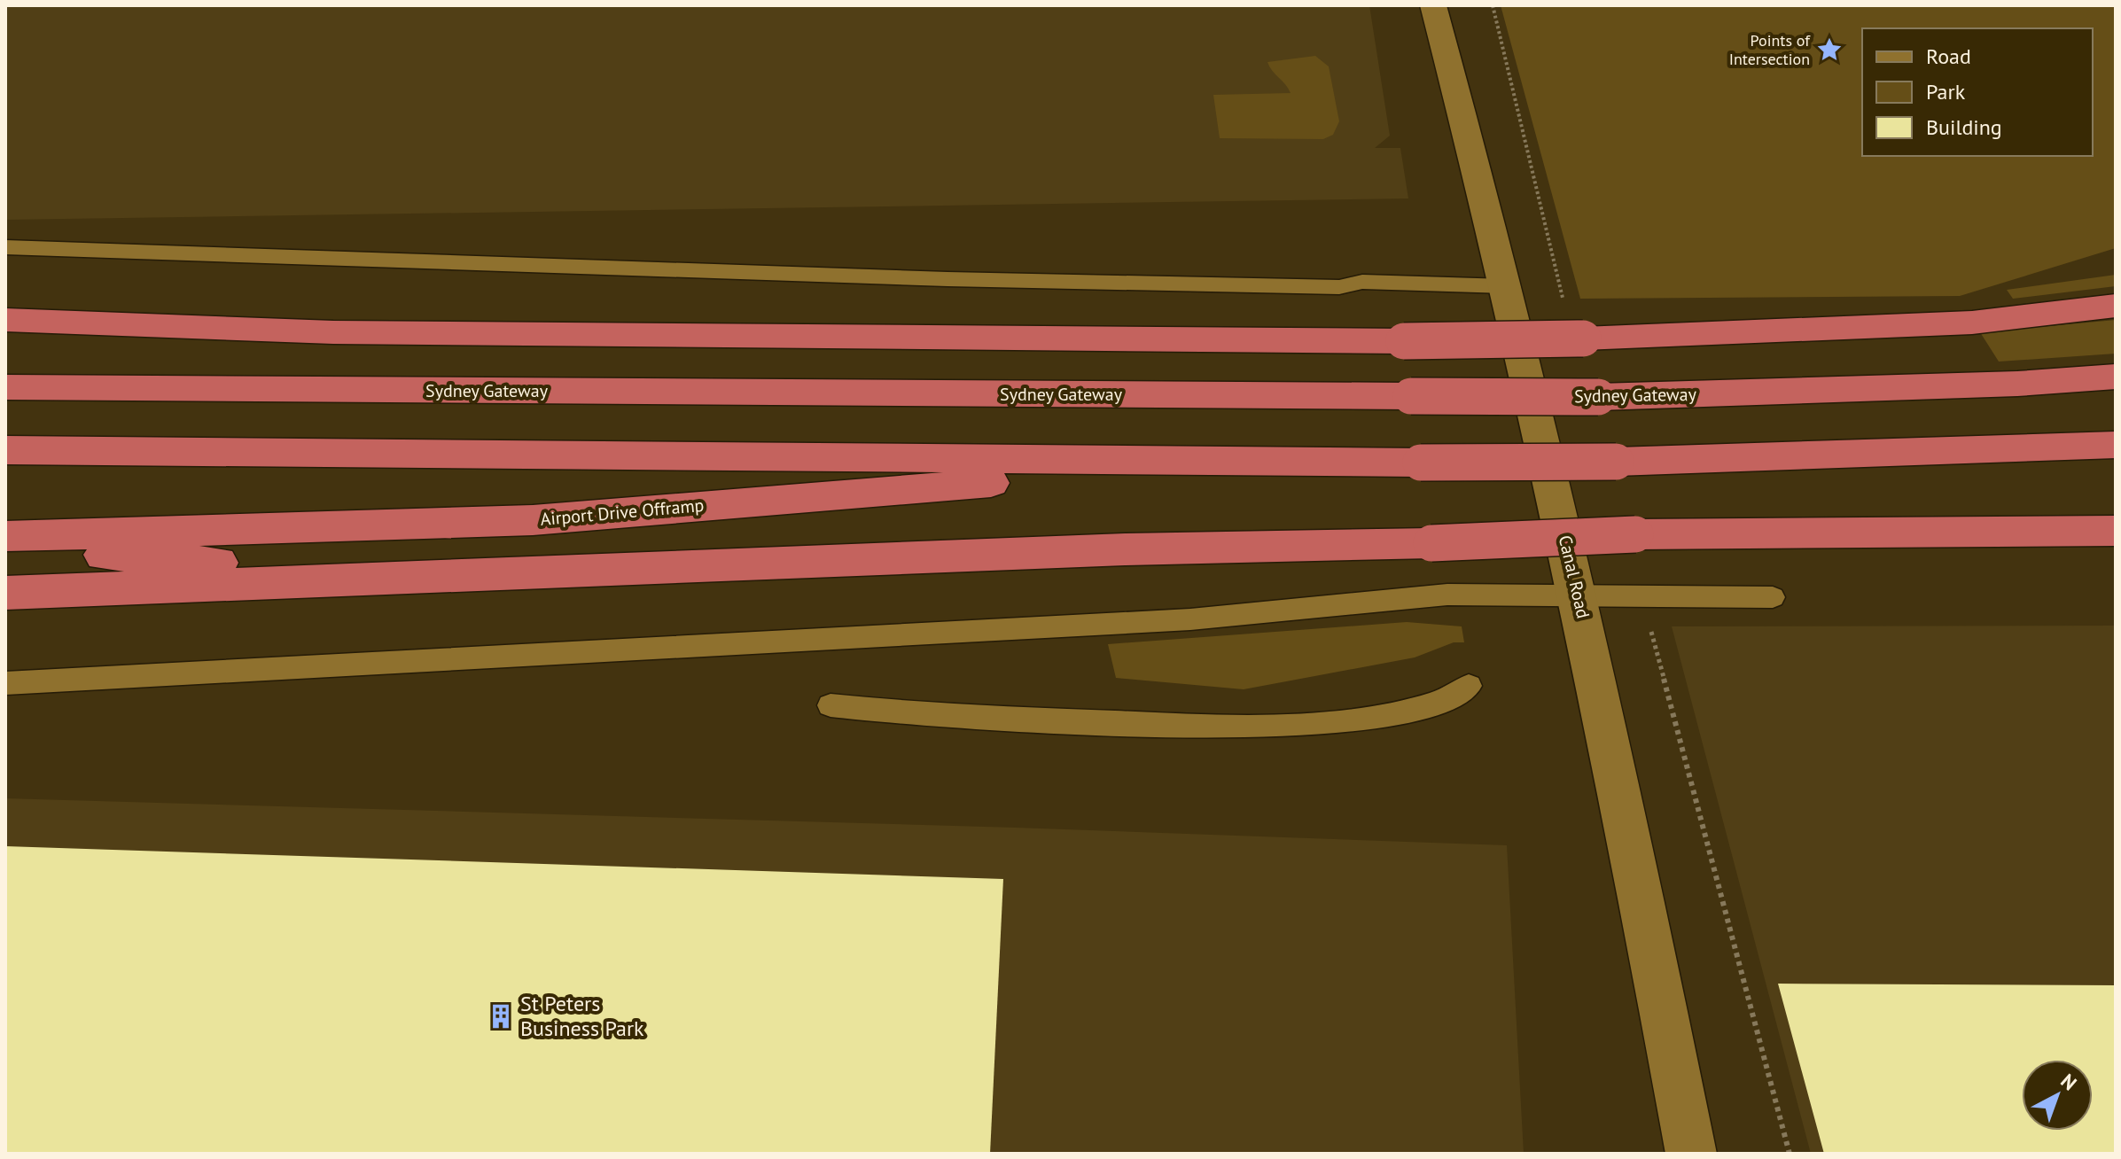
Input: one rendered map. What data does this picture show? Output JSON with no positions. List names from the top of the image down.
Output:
{
  "streets": {
    "highway": ["Sydney Gateway", "Airport Drive Offramp"],
    "main road": ["Canal Road"]
  },
  "places": {
    "place": ["Points of Intersection"],
    "building": ["St Peters Business Park"]
  },
  "legend": ["Road", "Park", "Building"],
  "north": "top right"
}
